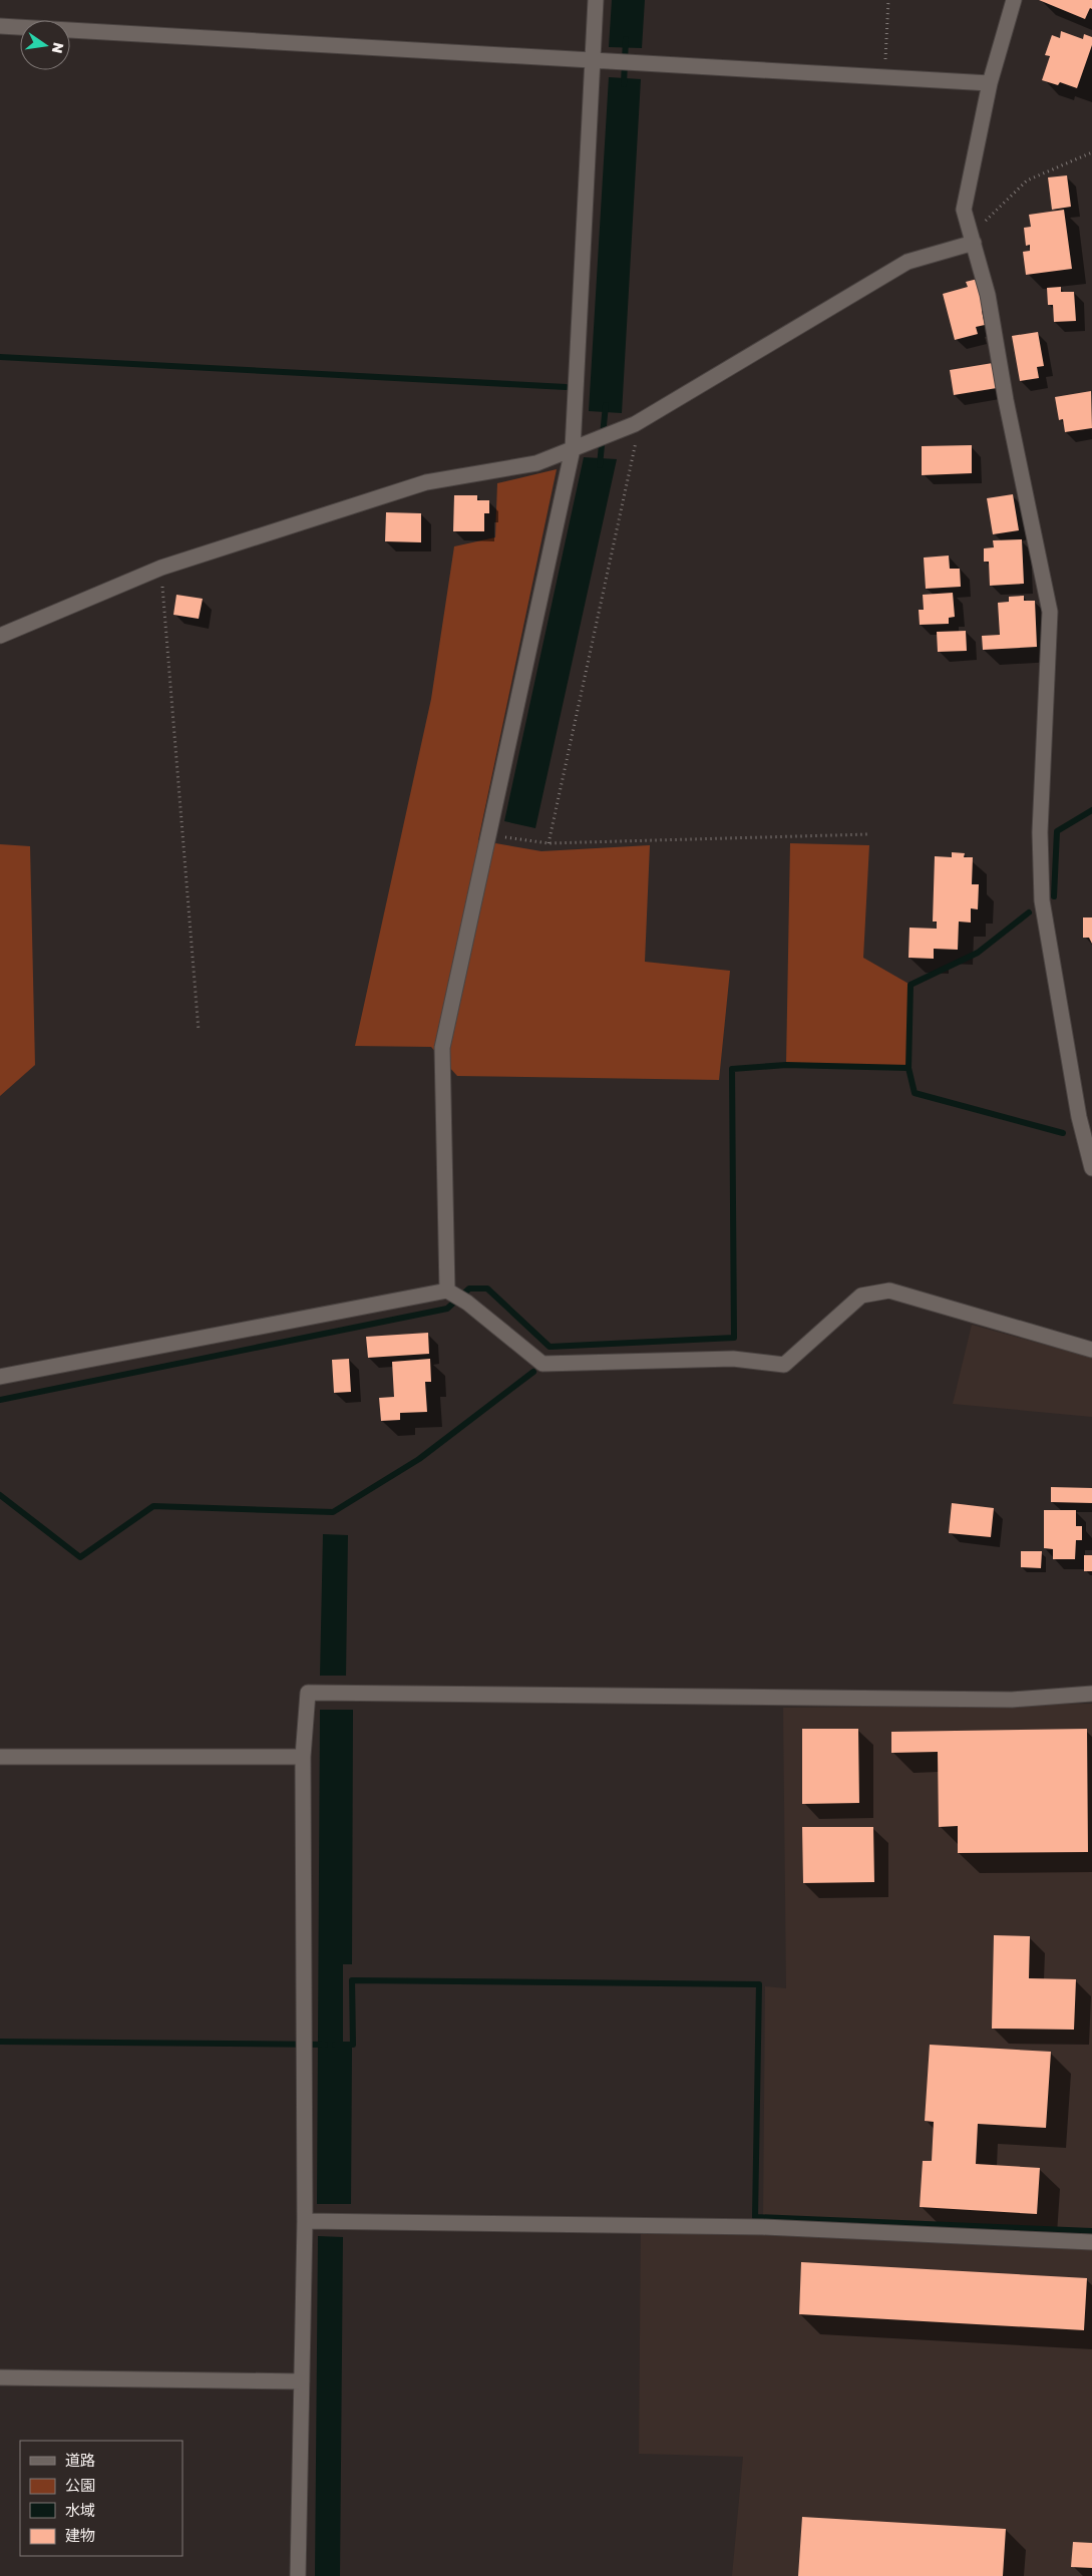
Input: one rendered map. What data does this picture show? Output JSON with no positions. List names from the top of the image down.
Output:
{
  "legend": [
    "道路",
    "公園",
    "水域",
    "建物"
  ],
  "north": "right"
}
